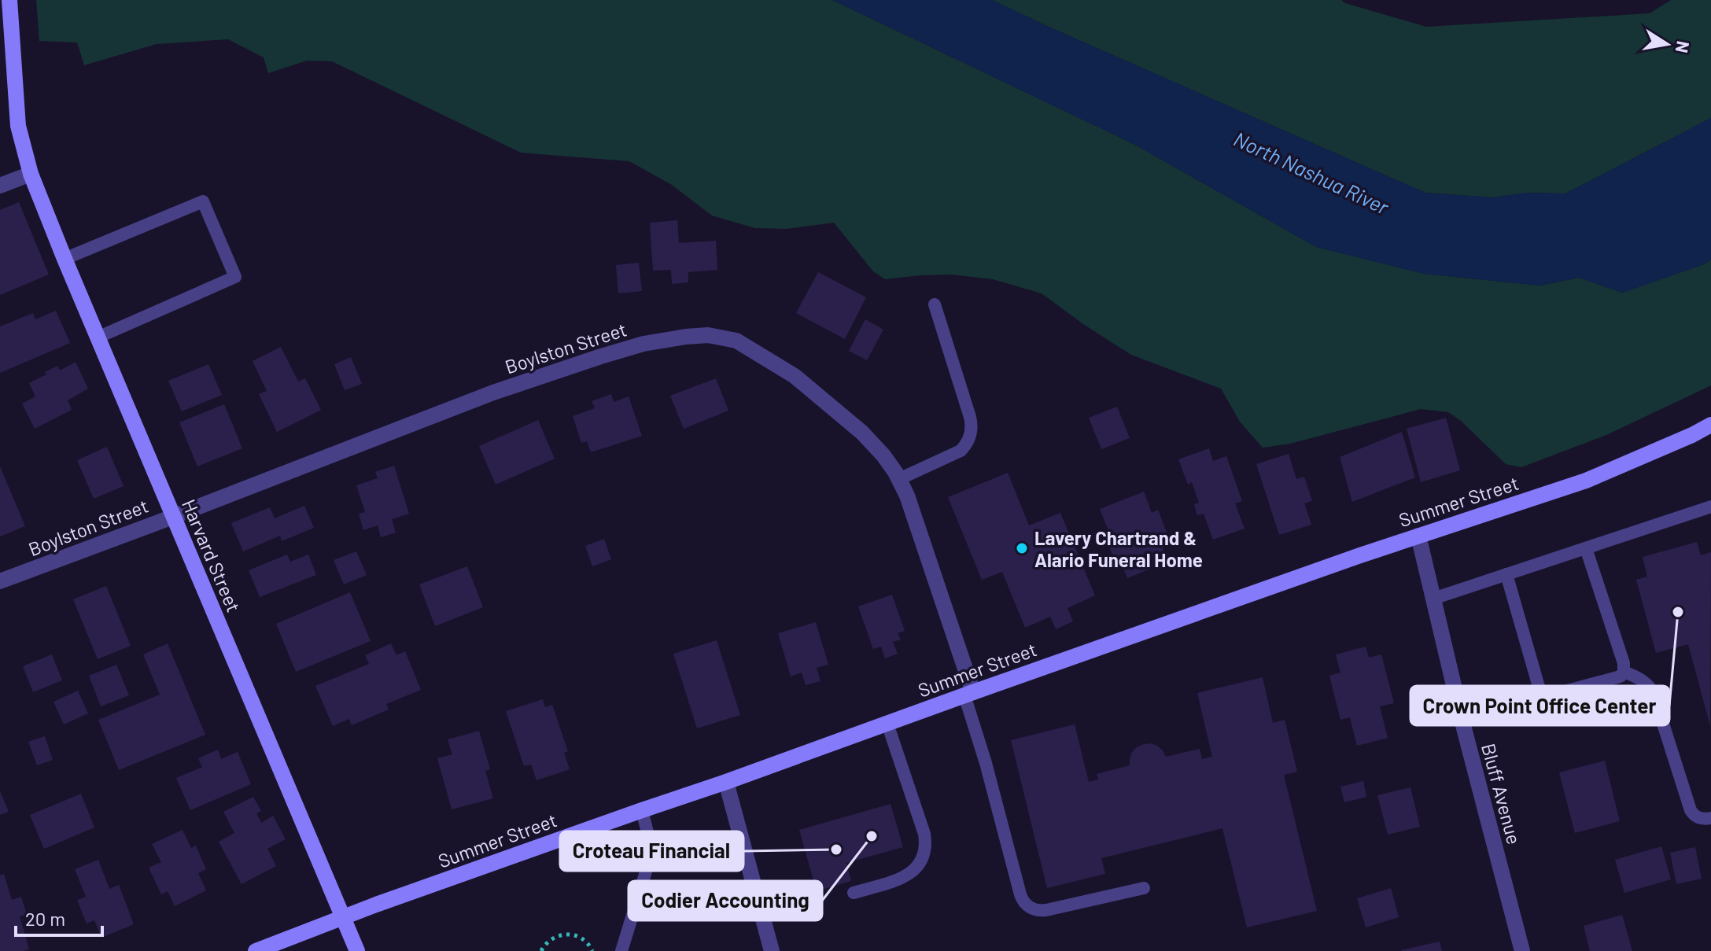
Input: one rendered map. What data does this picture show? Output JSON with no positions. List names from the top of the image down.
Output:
{
  "streets": {
    "main road": ["Summer Street", "Harvard Street"],
    "street": ["Boylston Street", "Bluff Avenue"]
  },
  "crossings": [
    ["Boylston Street", "Summer Street"],
    ["Boylston Street", "Harvard Street"],
    ["Summer Street", "Harvard Street"],
    ["Summer Street", "Bluff Avenue"]
  ],
  "water": ["North Nashua River"],
  "places": [
    "Lavery Chartrand & Alario Funeral Home",
    "Crown Point Office Center",
    "Codier Accounting",
    "Croteau Financial"
  ],
  "scale_bar": "20 m",
  "north": "right"
}
